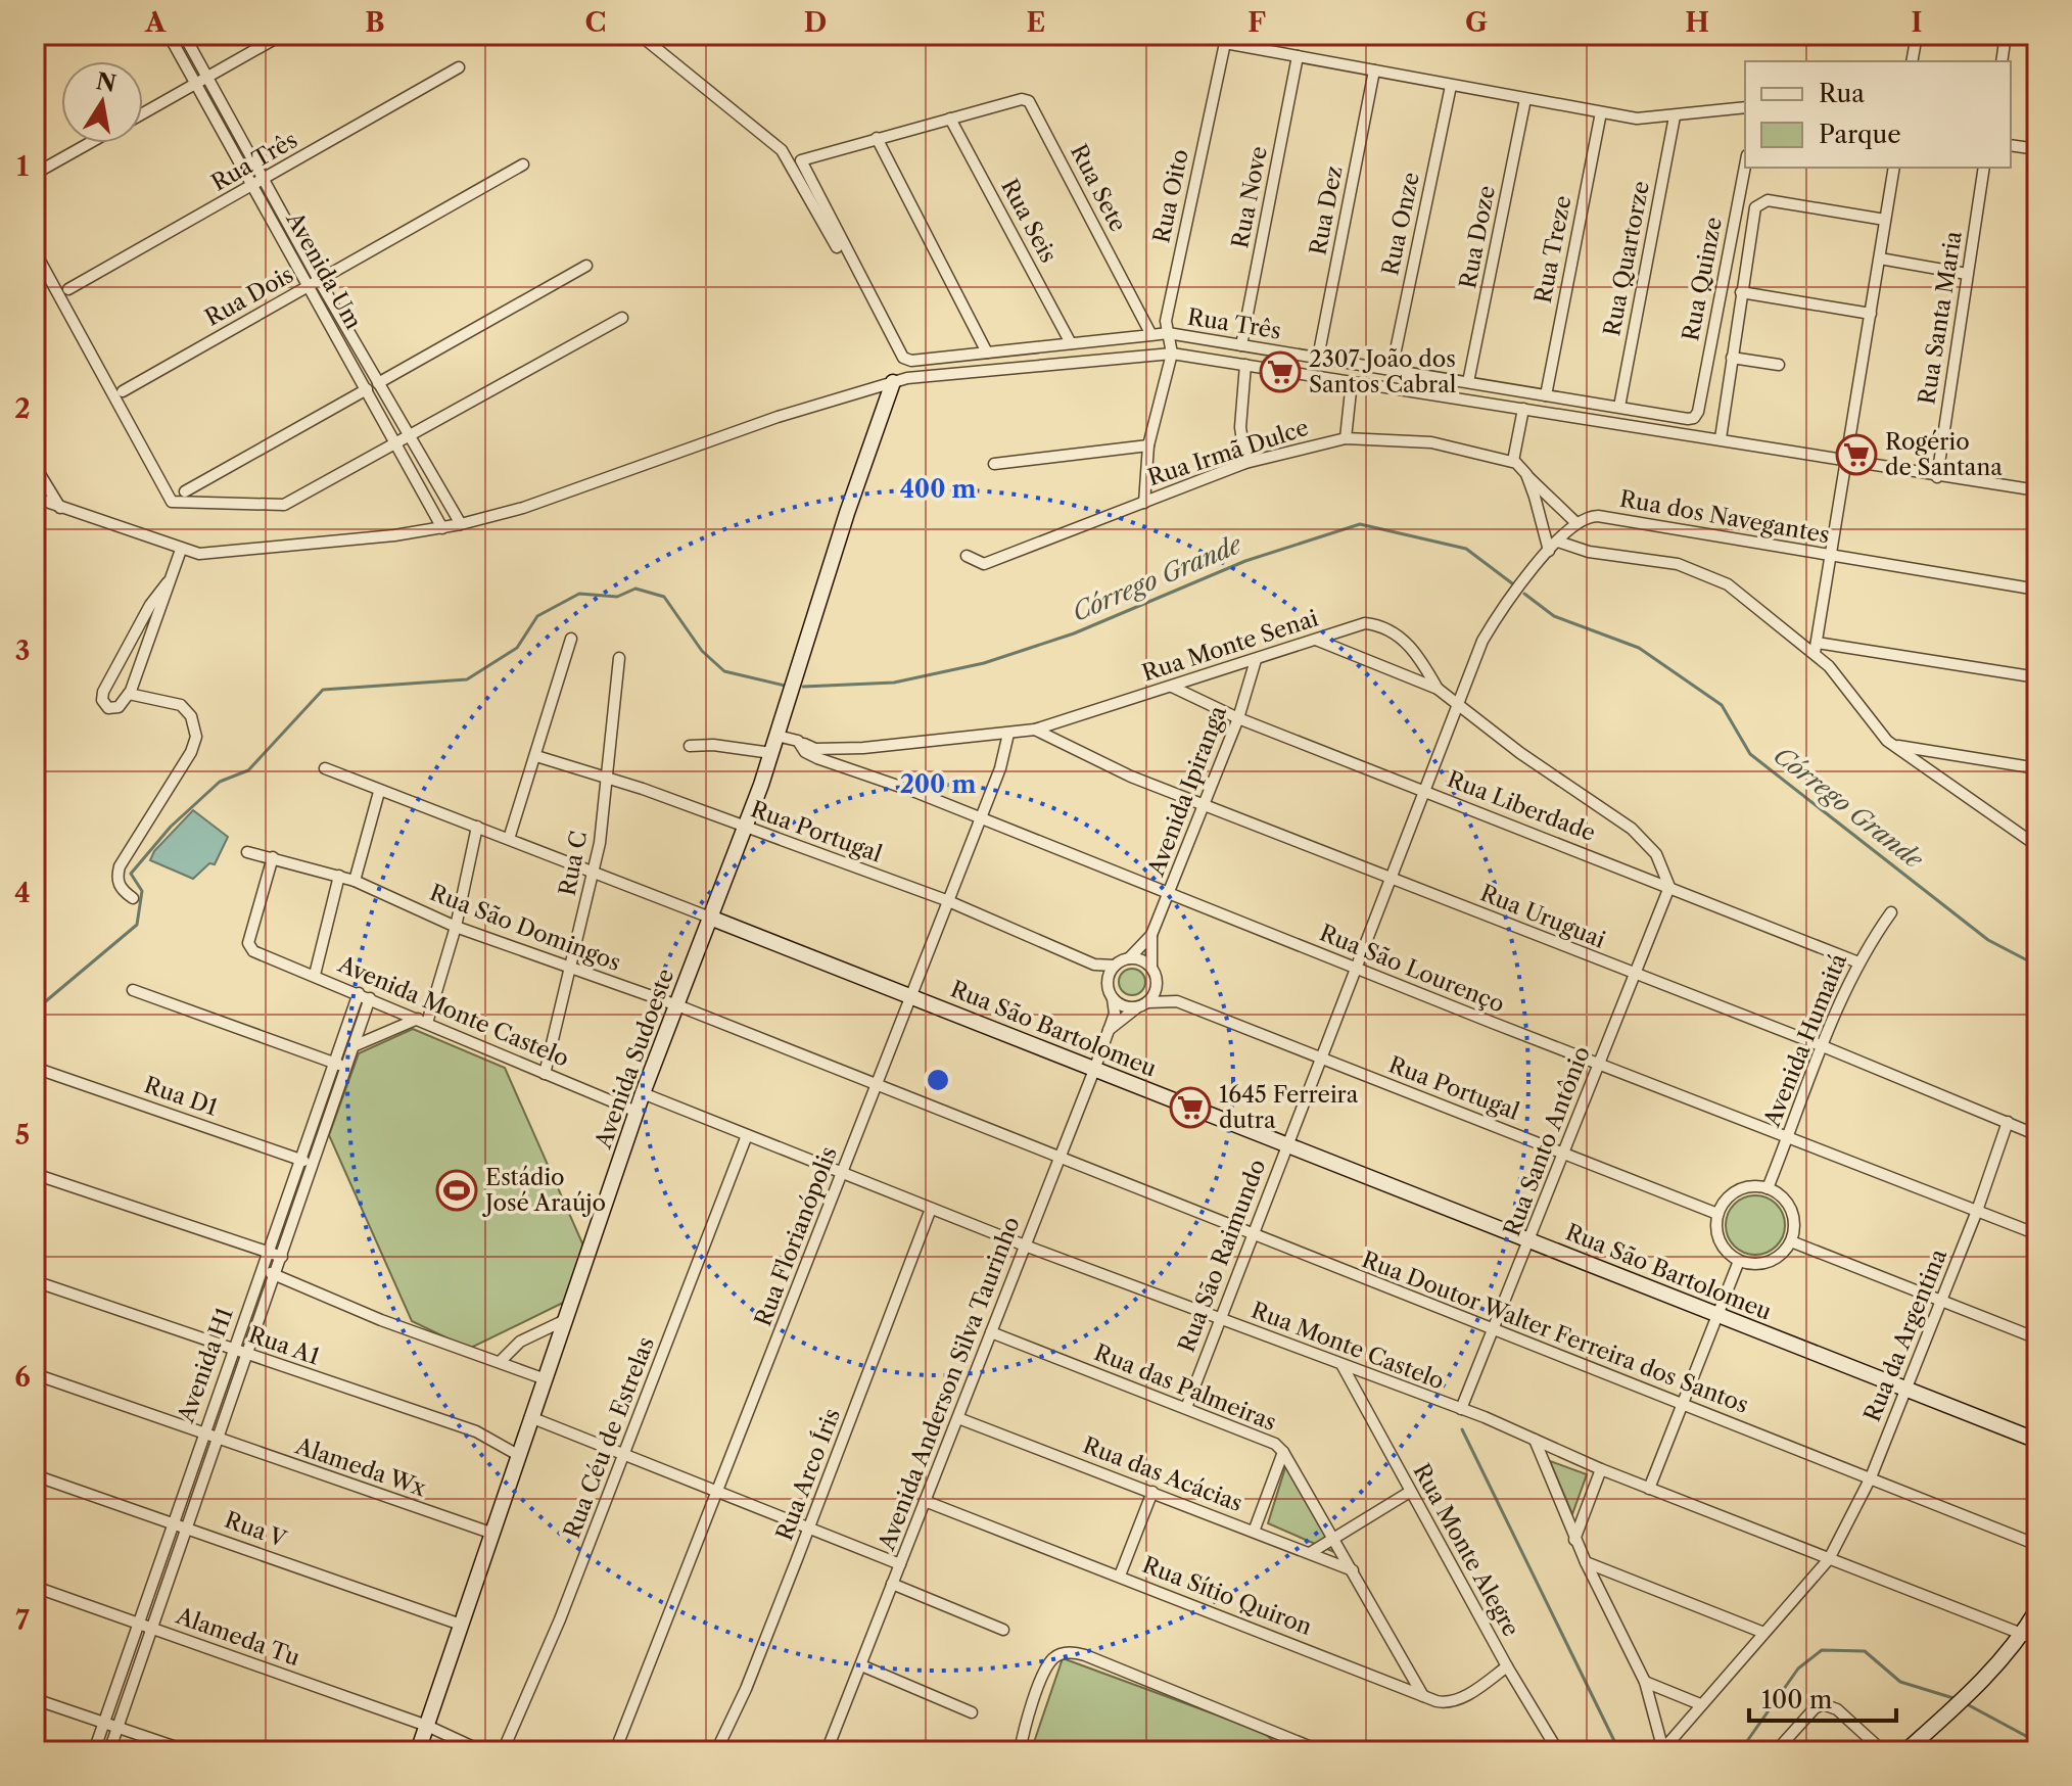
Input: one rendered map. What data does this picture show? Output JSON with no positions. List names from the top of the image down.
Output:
{
  "streets": {
    "street": [
      "Rua Três",
      "Rua Sete",
      "Rua Oito",
      "Rua Nove",
      "Rua Dez",
      "Rua Seis",
      "Rua Onze",
      "Rua Doze",
      "Rua Treze",
      "Rua Quartorze",
      "Avenida Um",
      "Rua Quinze",
      "Rua Dois",
      "Rua Santa Maria",
      "Rua Irmã Dulce",
      "Rua dos Navegantes",
      "Rua Monte Senai",
      "Avenida Ipiranga",
      "Rua Liberdade",
      "Rua Portugal",
      "Rua C",
      "Rua Uruguai",
      "Rua São Domingos",
      "Rua São Lourenço",
      "Avenida Monte Castelo",
      "Rua São Bartolomeu",
      "Avenida Humaitá",
      "Avenida Sudoeste",
      "Rua D1",
      "Rua Santo Antônio",
      "Rua Florianópolis",
      "Rua São Raimundo",
      "Rua Doutor Walter Ferreira dos Santos",
      "Rua da Argentina",
      "Rua A1",
      "Rua Monte Castelo",
      "Avenida H1",
      "Avenida Anderson Silva Taurinho",
      "Rua das Palmeiras",
      "Rua Céu de Estrelas",
      "Alameda Wx",
      "Rua Arco Íris",
      "Rua das Acácias",
      "Rua V",
      "Rua Monte Alegre",
      "Rua Sítio Quiron",
      "Alameda Tu"
    ]
  },
  "crossings": [
    ["Rua Três", "Rua Sete"],
    ["Rua Três", "Rua Oito"],
    ["Rua Três", "Rua Nove"],
    ["Rua Três", "Rua Dez"],
    ["Rua Três", "Rua Seis"],
    ["Rua Três", "Rua Onze"],
    ["Rua Três", "Rua Doze"],
    ["Rua Três", "Rua Treze"],
    ["Rua Três", "Rua Quartorze"],
    ["Rua Três", "Avenida Um"],
    ["Rua Três", "Rua Quinze"],
    ["Rua Sete", "Rua Seis"],
    ["Rua Oito", "Rua Nove"],
    ["Avenida Um", "Rua Dois"],
    ["Rua Monte Senai", "Avenida Ipiranga"],
    ["Rua Monte Senai", "Rua Liberdade"],
    ["Rua Monte Senai", "Rua Uruguai"],
    ["Rua Monte Senai", "Rua Florianópolis"],
    ["Avenida Ipiranga", "Rua Liberdade"],
    ["Avenida Ipiranga", "Rua Uruguai"],
    ["Avenida Ipiranga", "Rua São Lourenço"],
    ["Rua Liberdade", "Avenida Humaitá"],
    ["Rua Liberdade", "Rua Santo Antônio"],
    ["Rua Liberdade", "Rua São Raimundo"],
    ["Rua Portugal", "Rua C"],
    ["Rua Portugal", "Avenida Humaitá"],
    ["Rua Portugal", "Avenida Sudoeste"],
    ["Rua Portugal", "Rua Santo Antônio"],
    ["Rua Portugal", "Rua Florianópolis"],
    ["Rua Portugal", "Rua São Raimundo"],
    ["Rua Portugal", "Avenida Anderson Silva Taurinho"],
    ["Rua C", "Rua São Domingos"],
    ["Rua C", "Avenida Monte Castelo"],
    ["Rua C", "Rua São Bartolomeu"],
    ["Rua Uruguai", "Avenida Humaitá"],
    ["Rua Uruguai", "Rua Santo Antônio"],
    ["Rua Uruguai", "Rua São Raimundo"],
    ["Rua Uruguai", "Rua da Argentina"],
    ["Rua São Domingos", "Avenida Monte Castelo"],
    ["Rua São Domingos", "Avenida Sudoeste"],
    ["Rua São Domingos", "Rua Florianópolis"],
    ["Rua São Domingos", "Rua Doutor Walter Ferreira dos Santos"],
    ["Rua São Domingos", "Avenida Anderson Silva Taurinho"],
    ["Rua São Lourenço", "Avenida Humaitá"],
    ["Rua São Lourenço", "Avenida Sudoeste"],
    ["Rua São Lourenço", "Rua Santo Antônio"],
    ["Rua São Lourenço", "Rua Florianópolis"],
    ["Rua São Lourenço", "Rua São Raimundo"],
    ["Rua São Lourenço", "Rua da Argentina"],
    ["Avenida Monte Castelo", "Avenida Sudoeste"],
    ["Avenida Monte Castelo", "Avenida H1"],
    ["Rua São Bartolomeu", "Avenida Sudoeste"],
    ["Rua São Bartolomeu", "Rua Santo Antônio"],
    ["Rua São Bartolomeu", "Rua Florianópolis"],
    ["Rua São Bartolomeu", "Rua São Raimundo"],
    ["Rua São Bartolomeu", "Rua da Argentina"],
    ["Rua São Bartolomeu", "Avenida Anderson Silva Taurinho"],
    ["Avenida Sudoeste", "Rua A1"],
    ["Avenida Sudoeste", "Rua Monte Castelo"],
    ["Avenida Sudoeste", "Alameda Wx"],
    ["Avenida Sudoeste", "Rua V"],
    ["Avenida Sudoeste", "Alameda Tu"],
    ["Rua D1", "Avenida H1"],
    ["Rua Santo Antônio", "Rua Doutor Walter Ferreira dos Santos"],
    ["Rua Santo Antônio", "Rua Monte Castelo"],
    ["Rua Florianópolis", "Rua Monte Castelo"],
    ["Rua São Raimundo", "Rua Doutor Walter Ferreira dos Santos"],
    ["Rua São Raimundo", "Rua Monte Castelo"],
    ["Rua São Raimundo", "Rua das Palmeiras"],
    ["Rua Doutor Walter Ferreira dos Santos", "Rua da Argentina"],
    ["Rua Doutor Walter Ferreira dos Santos", "Avenida Anderson Silva Taurinho"],
    ["Rua da Argentina", "Rua Monte Castelo"],
    ["Rua A1", "Avenida H1"],
    ["Rua Monte Castelo", "Avenida Anderson Silva Taurinho"],
    ["Rua Monte Castelo", "Rua Céu de Estrelas"],
    ["Rua Monte Castelo", "Rua Arco Íris"],
    ["Rua Monte Castelo", "Rua Monte Alegre"],
    ["Avenida H1", "Alameda Wx"],
    ["Avenida H1", "Rua V"],
    ["Avenida H1", "Alameda Tu"],
    ["Avenida Anderson Silva Taurinho", "Rua das Palmeiras"],
    ["Avenida Anderson Silva Taurinho", "Rua das Acácias"],
    ["Avenida Anderson Silva Taurinho", "Rua Sítio Quiron"],
    ["Rua das Palmeiras", "Rua das Acácias"],
    ["Rua das Palmeiras", "Rua Sítio Quiron"],
    ["Rua Monte Alegre", "Rua Sítio Quiron"]
  ],
  "water": ["Córrego Grande"],
  "places": {
    "supermarket": ["2307 João dos Santos Cabral", "Rogério de Santana", "1645 Ferreira dutra"],
    "sports": ["Estádio José Araújo"]
  },
  "legend": ["Rua", "Parque"],
  "scale_bar": "100 m",
  "north": "top",
  "grid": {
    "columns": [
      "A",
      "B",
      "C",
      "D",
      "E",
      "F",
      "G",
      "H",
      "I"
    ],
    "rows": [
      "1",
      "2",
      "3",
      "4",
      "5",
      "6",
      "7"
    ]
  },
  "rings": ["400 m", "200 m"]
}
